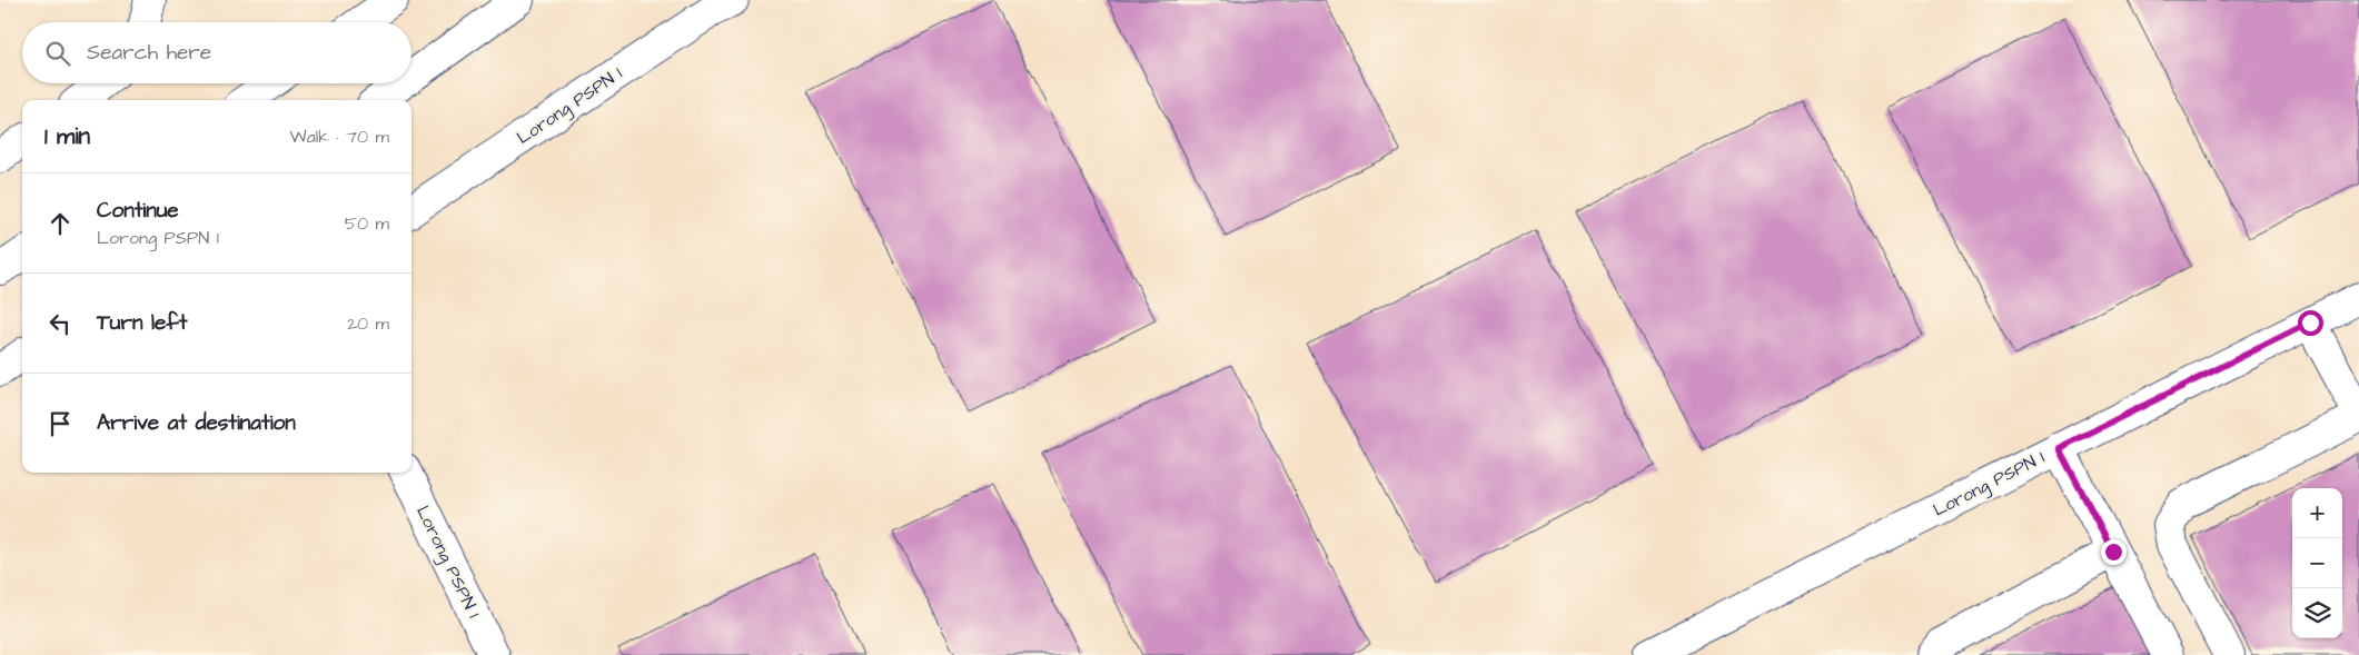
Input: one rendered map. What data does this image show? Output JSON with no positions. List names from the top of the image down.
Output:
{
  "streets": {
    "street": ["Lorong PSPN 1"]
  },
  "page": {
    "search": "Search here",
    "heading": ["1 min", "Walk · 70 m"],
    "list": [
      ["Continue", "Lorong PSPN 1", "50 m"],
      ["Turn left", "20 m"],
      "Arrive at destination"
    ],
    "map_buttons": ["+", "−"]
  }
}
